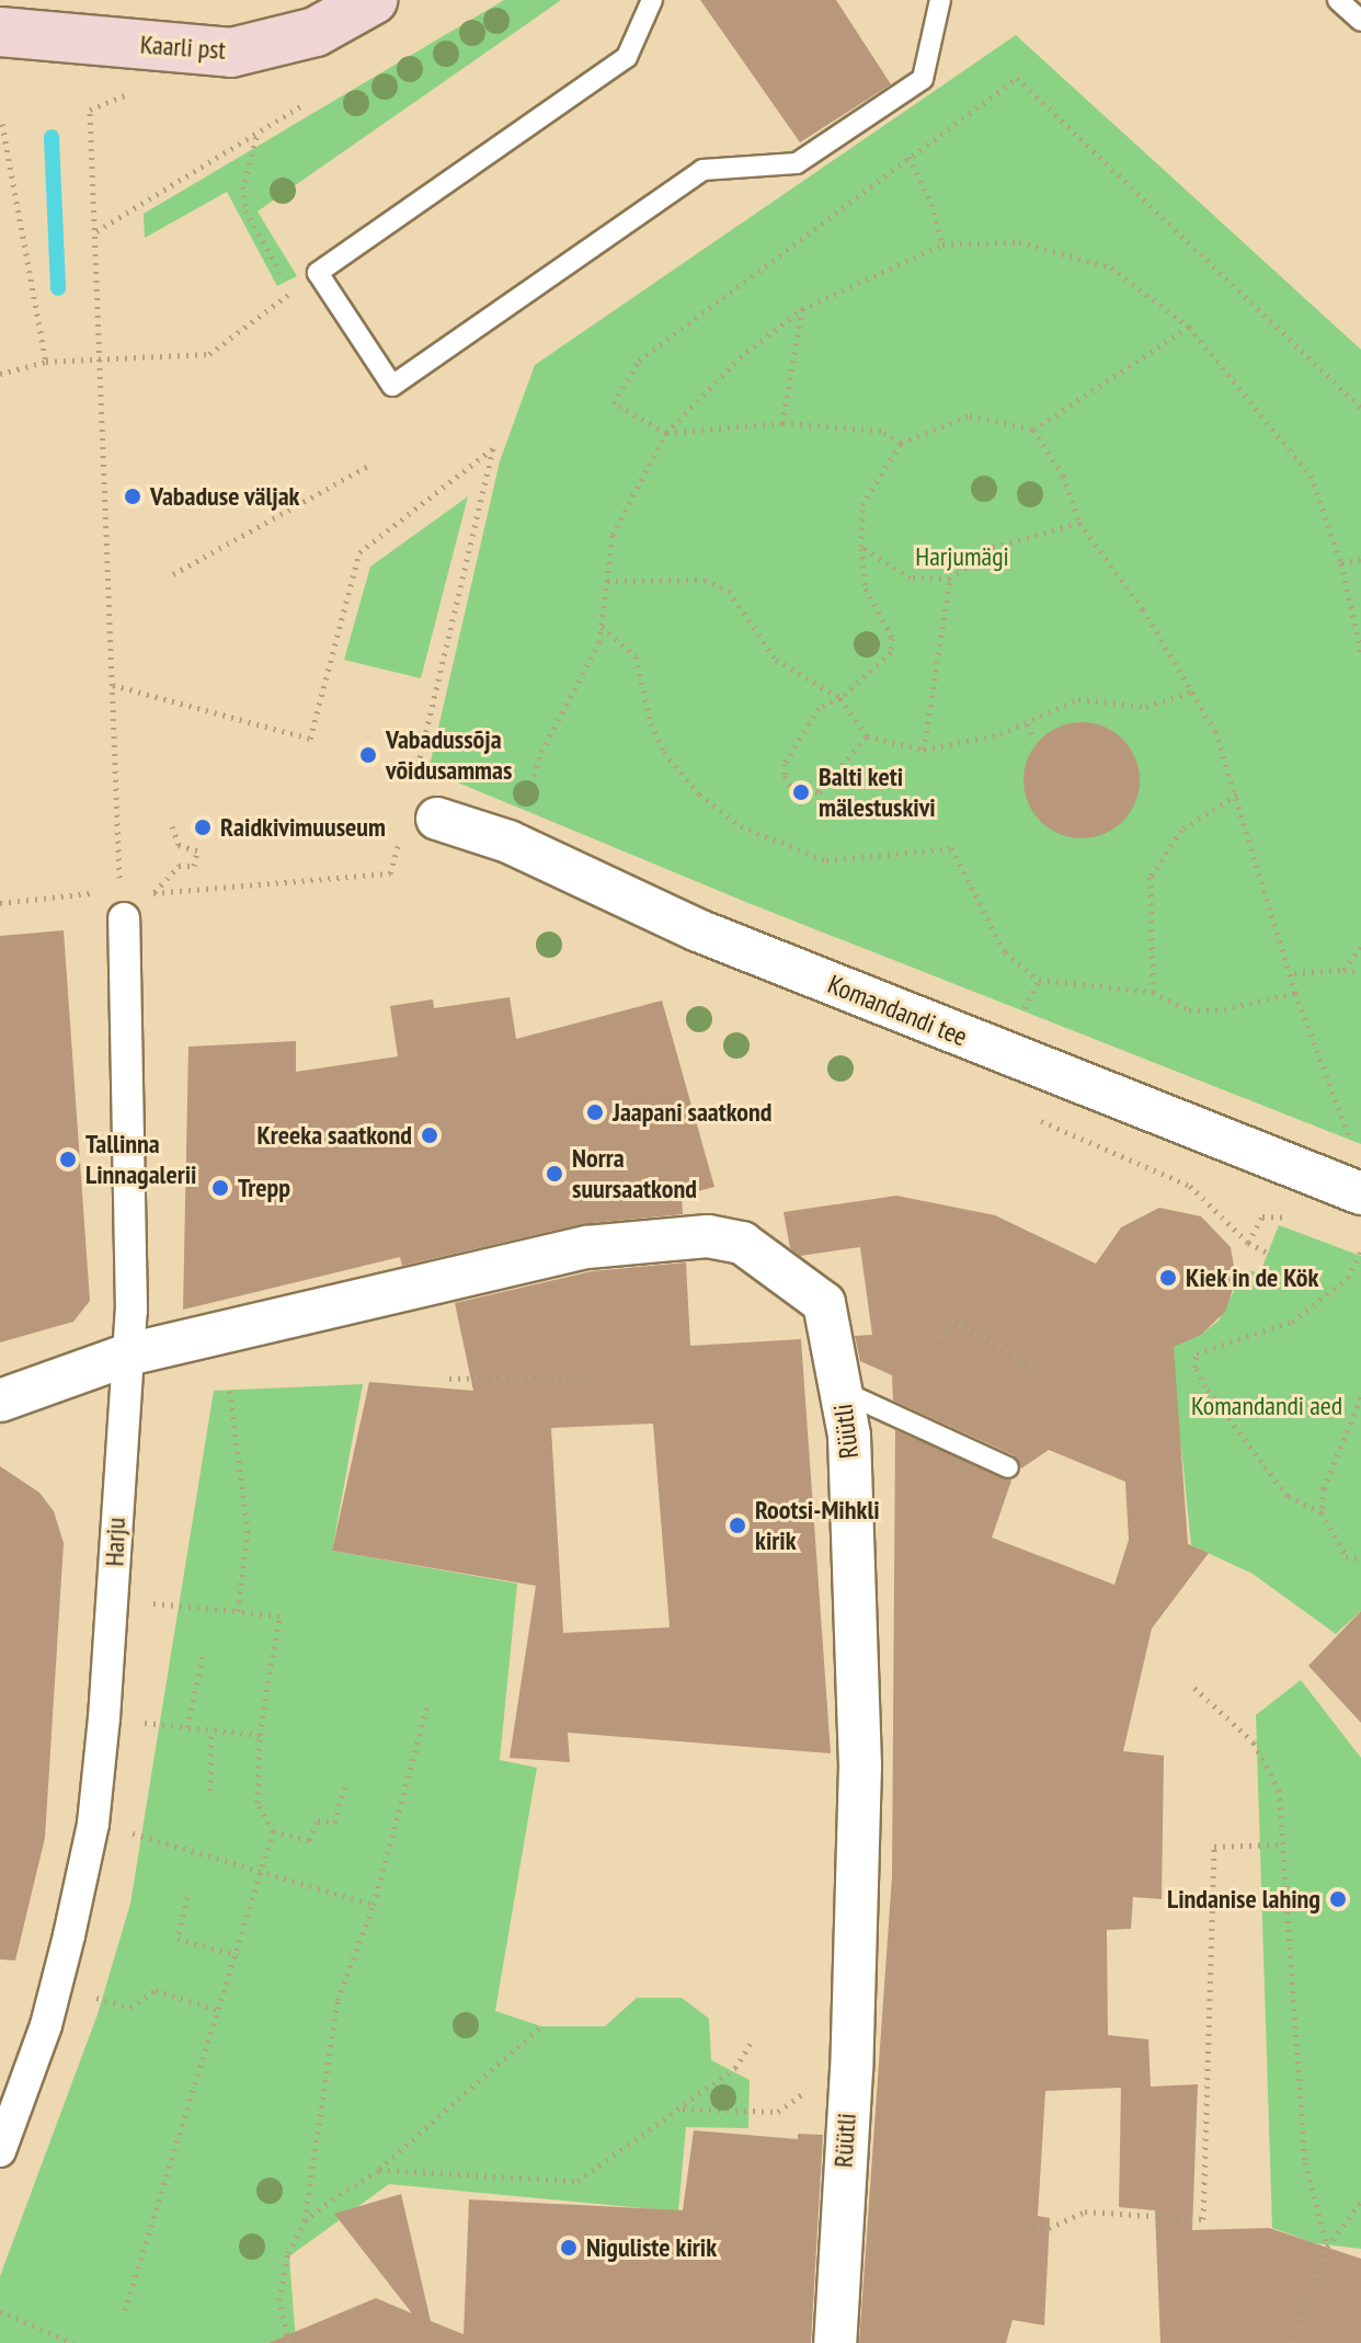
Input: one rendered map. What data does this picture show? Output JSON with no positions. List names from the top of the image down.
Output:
{
  "streets": {
    "main road": ["Kaarli pst"],
    "street": ["Komandandi tee", "Rüütli", "Harju"]
  },
  "crossings": [
    ["Rüütli", "Harju"]
  ],
  "parks": ["Harjumägi", "Komandandi aed"],
  "places": [
    "Vabaduse väljak",
    "Vabadussõja võidusammas",
    "Balti keti mälestuskivi",
    "Raidkivimuuseum",
    "Jaapani saatkond",
    "Kreeka saatkond",
    "Tallinna Linnagalerii",
    "Norra suursaatkond",
    "Trepp",
    "Kiek in de Kök",
    "Rootsi-Mihkli kirik",
    "Lindanise lahing",
    "Niguliste kirik"
  ]
}
